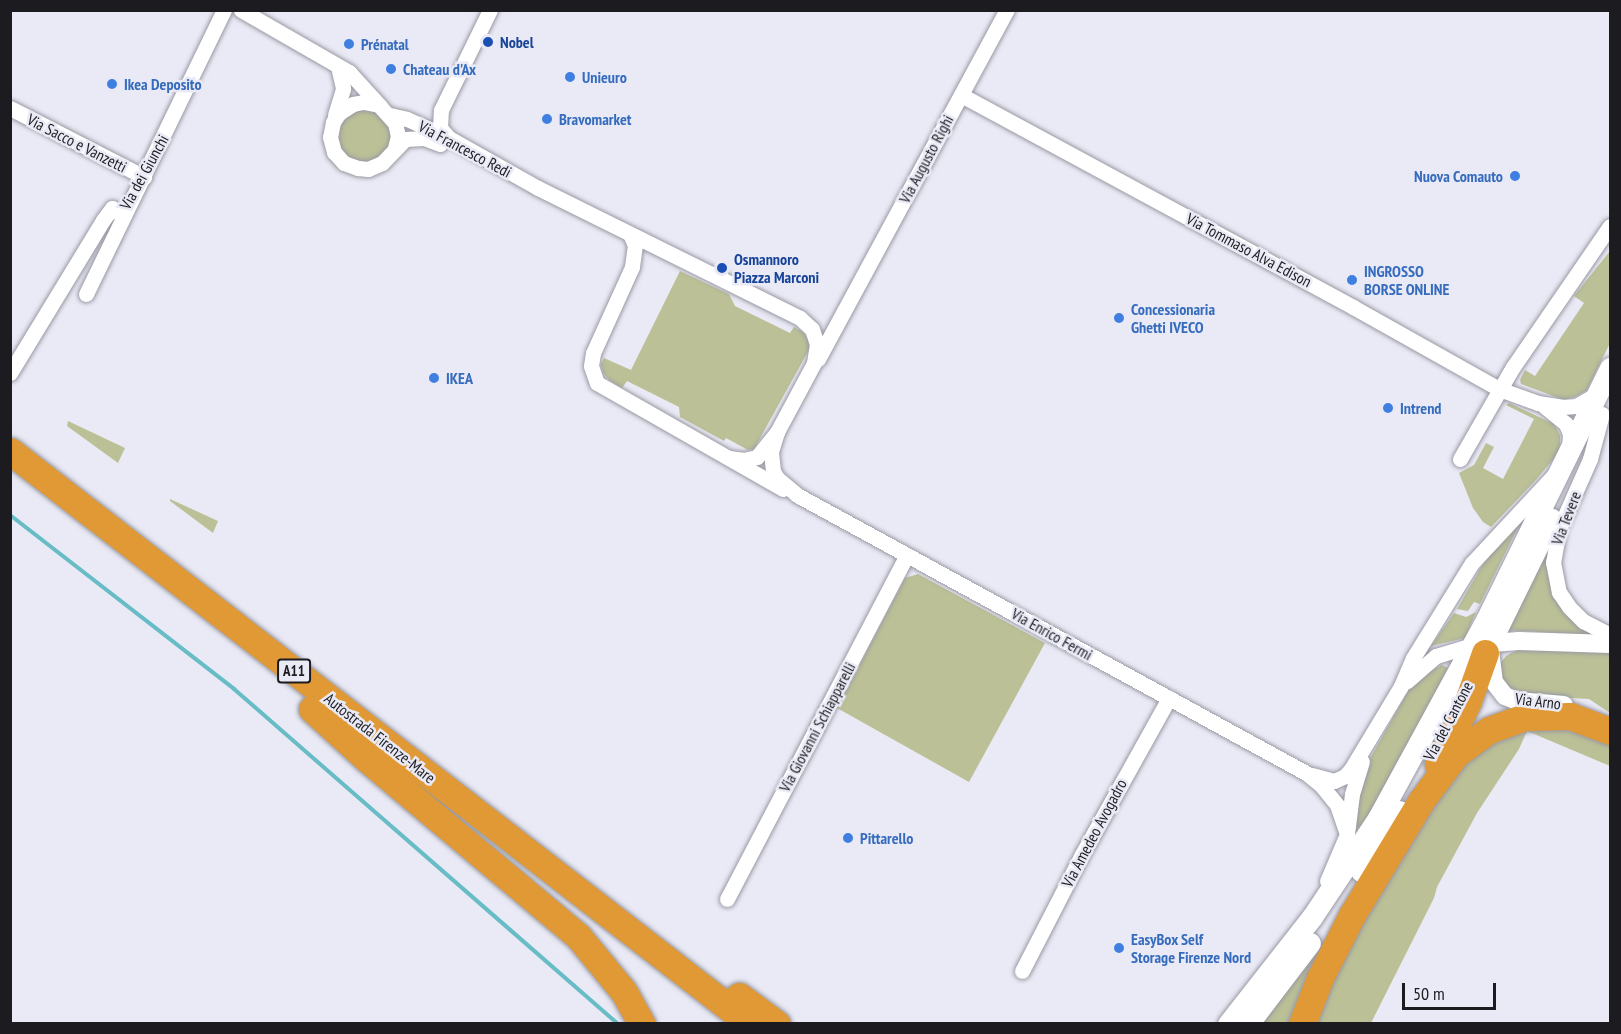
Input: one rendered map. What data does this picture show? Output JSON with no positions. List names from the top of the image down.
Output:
{
  "streets": {
    "highway": ["A11", "Autostrada Firenze-Mare"],
    "main road": ["Via del Cantone"],
    "street": [
      "Via Sacco e Vanzetti",
      "Via Francesco Redi",
      "Via Augusto Righi",
      "Via dei Giunchi",
      "Via Tommaso Alva Edison",
      "Via Tevere",
      "Via Enrico Fermi",
      "Via Arno",
      "Via Giovanni Schiapparelli",
      "Via Amedeo Avogadro"
    ]
  },
  "crossings": [
    ["Via Sacco e Vanzetti", "Via dei Giunchi"],
    ["Via Francesco Redi", "Via Augusto Righi"],
    ["Via Francesco Redi", "Via Enrico Fermi"],
    ["Via Augusto Righi", "Via Tommaso Alva Edison"],
    ["Via Augusto Righi", "Via Enrico Fermi"],
    ["Via Tommaso Alva Edison", "Via Tevere"],
    ["Via Tommaso Alva Edison", "Via del Cantone"],
    ["Via Tevere", "Via del Cantone"],
    ["Via Enrico Fermi", "Via del Cantone"],
    ["Via Enrico Fermi", "Via Giovanni Schiapparelli"],
    ["Via Enrico Fermi", "Via Amedeo Avogadro"],
    ["Via Arno", "Via del Cantone"]
  ],
  "places": [
    "Nobel",
    "Prénatal",
    "Chateau d'Ax",
    "Unieuro",
    "Ikea Deposito",
    "Bravomarket",
    "Nuova Comauto",
    "Osmannoro Piazza Marconi",
    "INGROSSO BORSE ONLINE",
    "Concessionaria Ghetti IVECO",
    "IKEA",
    "Intrend",
    "Pittarello",
    "EasyBox Self Storage Firenze Nord"
  ],
  "scale_bar": "50 m"
}
